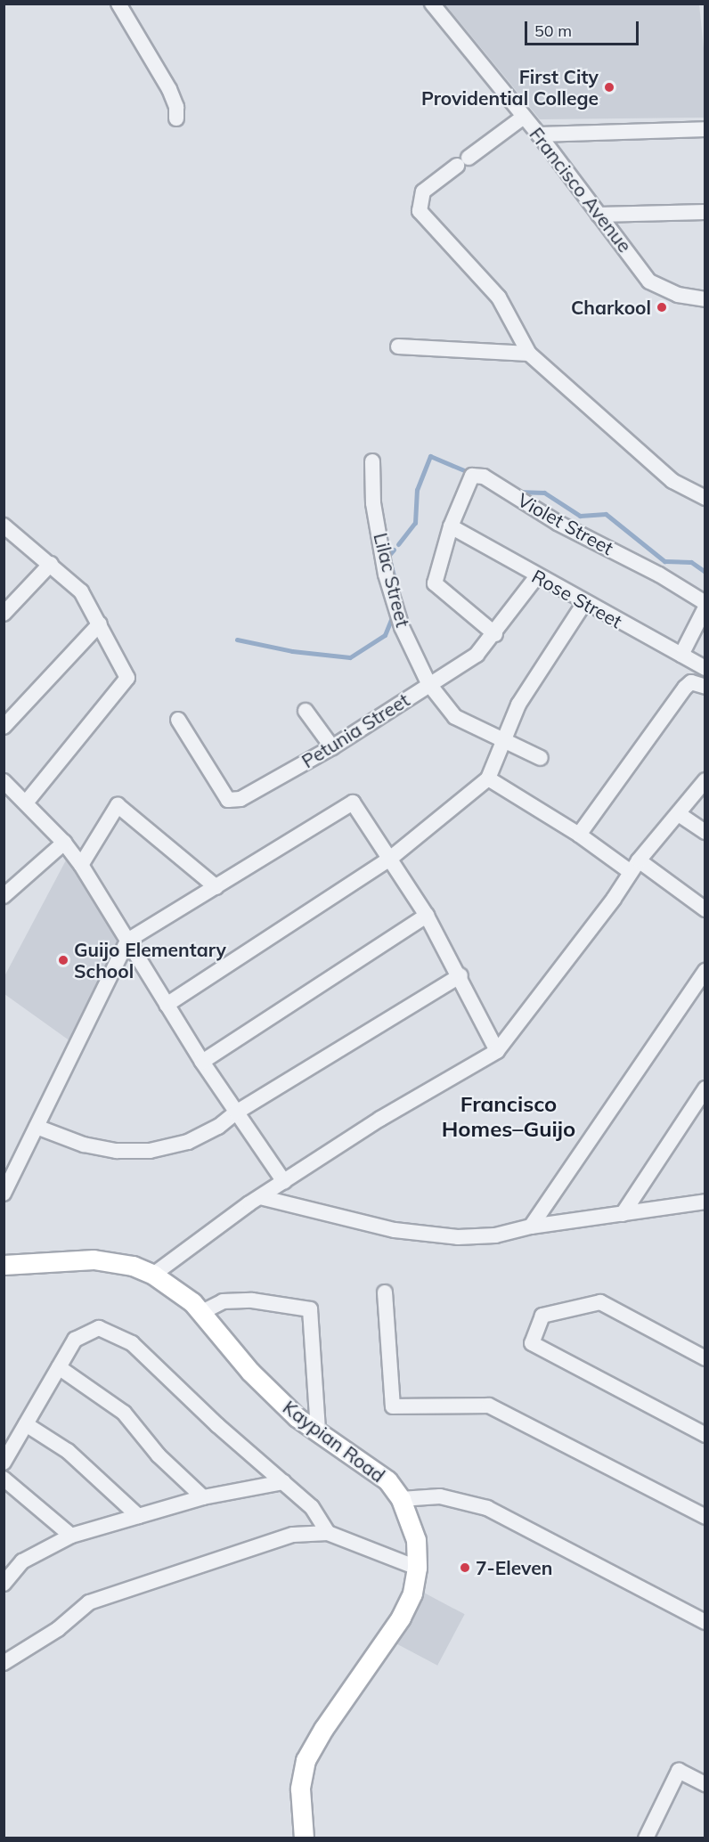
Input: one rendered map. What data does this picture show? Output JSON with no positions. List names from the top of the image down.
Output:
{
  "streets": {
    "main road": ["Kaypian Road"],
    "street": [
      "Francisco Avenue",
      "Violet Street",
      "Lilac Street",
      "Rose Street",
      "Petunia Street"
    ]
  },
  "crossings": [
    ["Violet Street", "Rose Street"],
    ["Lilac Street", "Petunia Street"],
    ["Rose Street", "Petunia Street"]
  ],
  "districts": ["Francisco Homes–Guijo"],
  "places": [
    "First City Providential College",
    "Charkool",
    "Guijo Elementary School",
    "7-Eleven"
  ],
  "scale_bar": "50 m"
}
